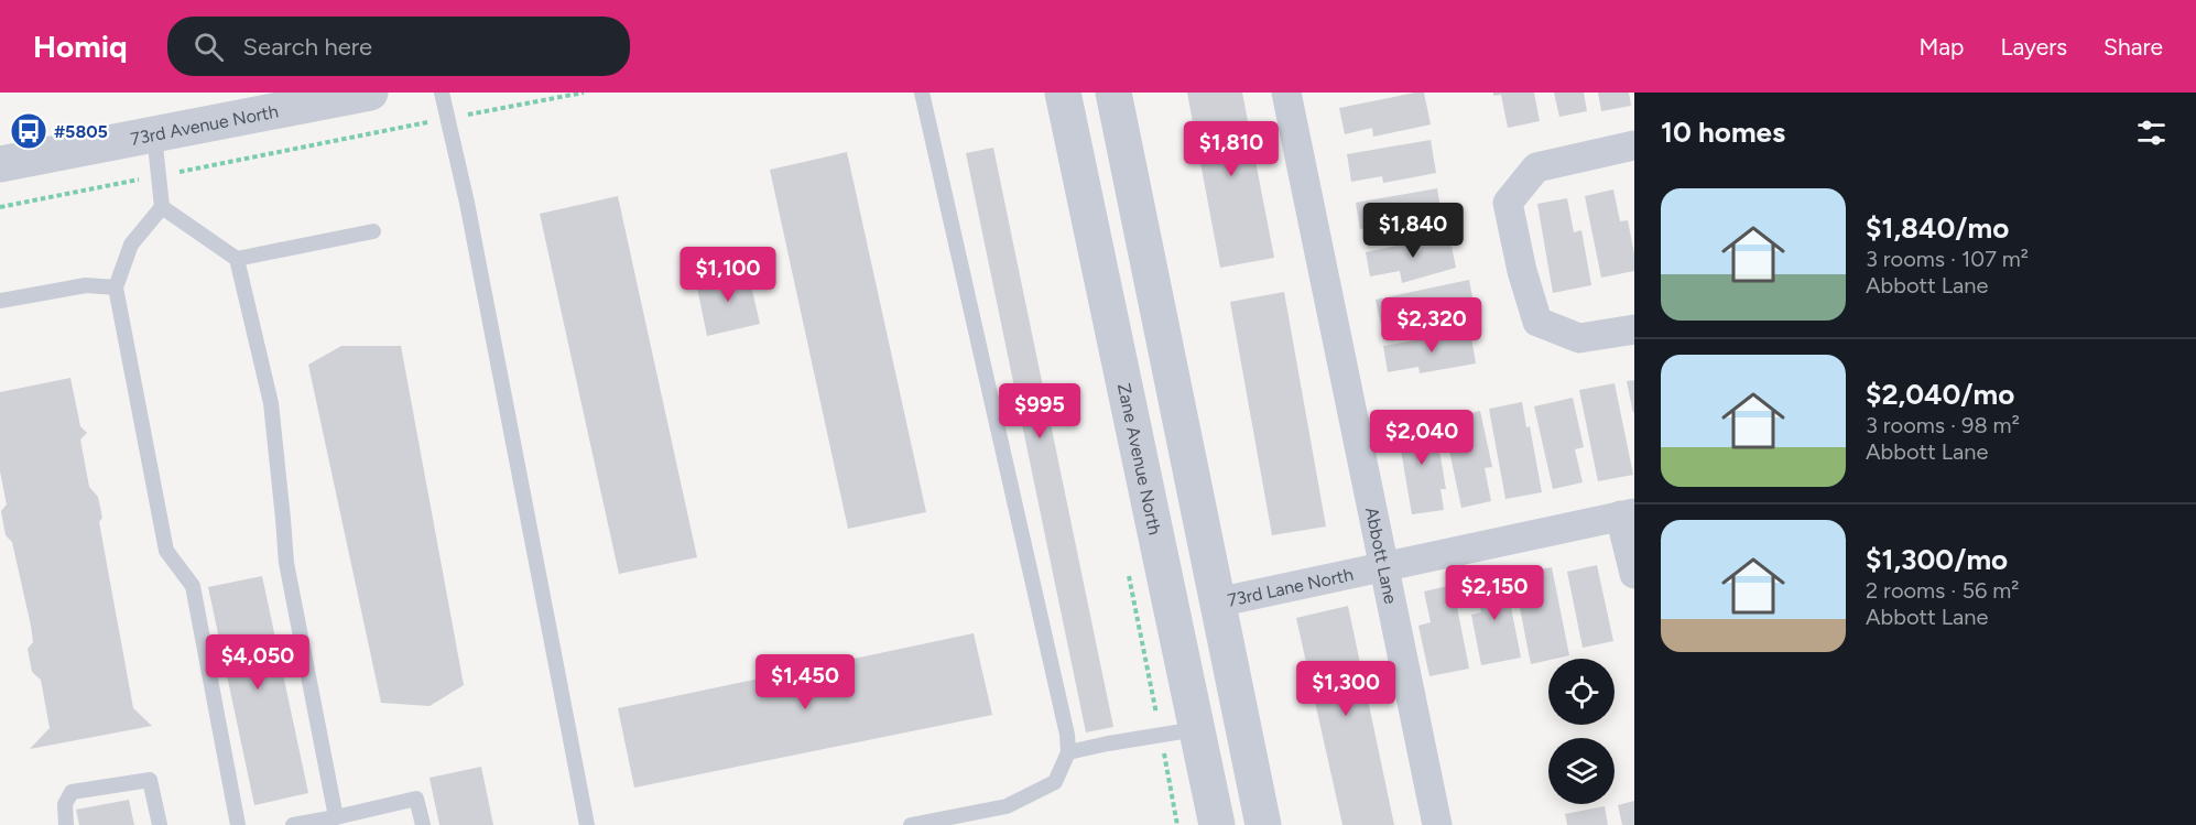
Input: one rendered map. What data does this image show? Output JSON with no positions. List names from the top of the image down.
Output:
{
  "streets": {
    "street": [
      "73rd Avenue North",
      "Zane Avenue North",
      "Abbott Lane",
      "73rd Lane North"
    ]
  },
  "crossings": [
    ["Abbott Lane", "73rd Lane North"]
  ],
  "places": {
    "bus stop": ["#5805"]
  },
  "page": {
    "header": "Homiq",
    "search": "Search here",
    "nav": ["Map", "Layers", "Share"],
    "heading": "10 homes",
    "price": [
      "$1,810",
      "$1,840",
      "$1,100",
      "$2,320",
      "$995",
      "$2,040",
      "$2,150",
      "$4,050",
      "$1,450",
      "$1,300"
    ],
    "list": [
      {
        "name": "$1,840/mo",
        "note": "3 rooms · 107 m² · Abbott Lane"
      },
      {
        "name": "$2,040/mo",
        "note": "3 rooms · 98 m² · Abbott Lane"
      },
      {
        "name": "$1,300/mo",
        "note": "2 rooms · 56 m² · Abbott Lane"
      }
    ]
  }
}
